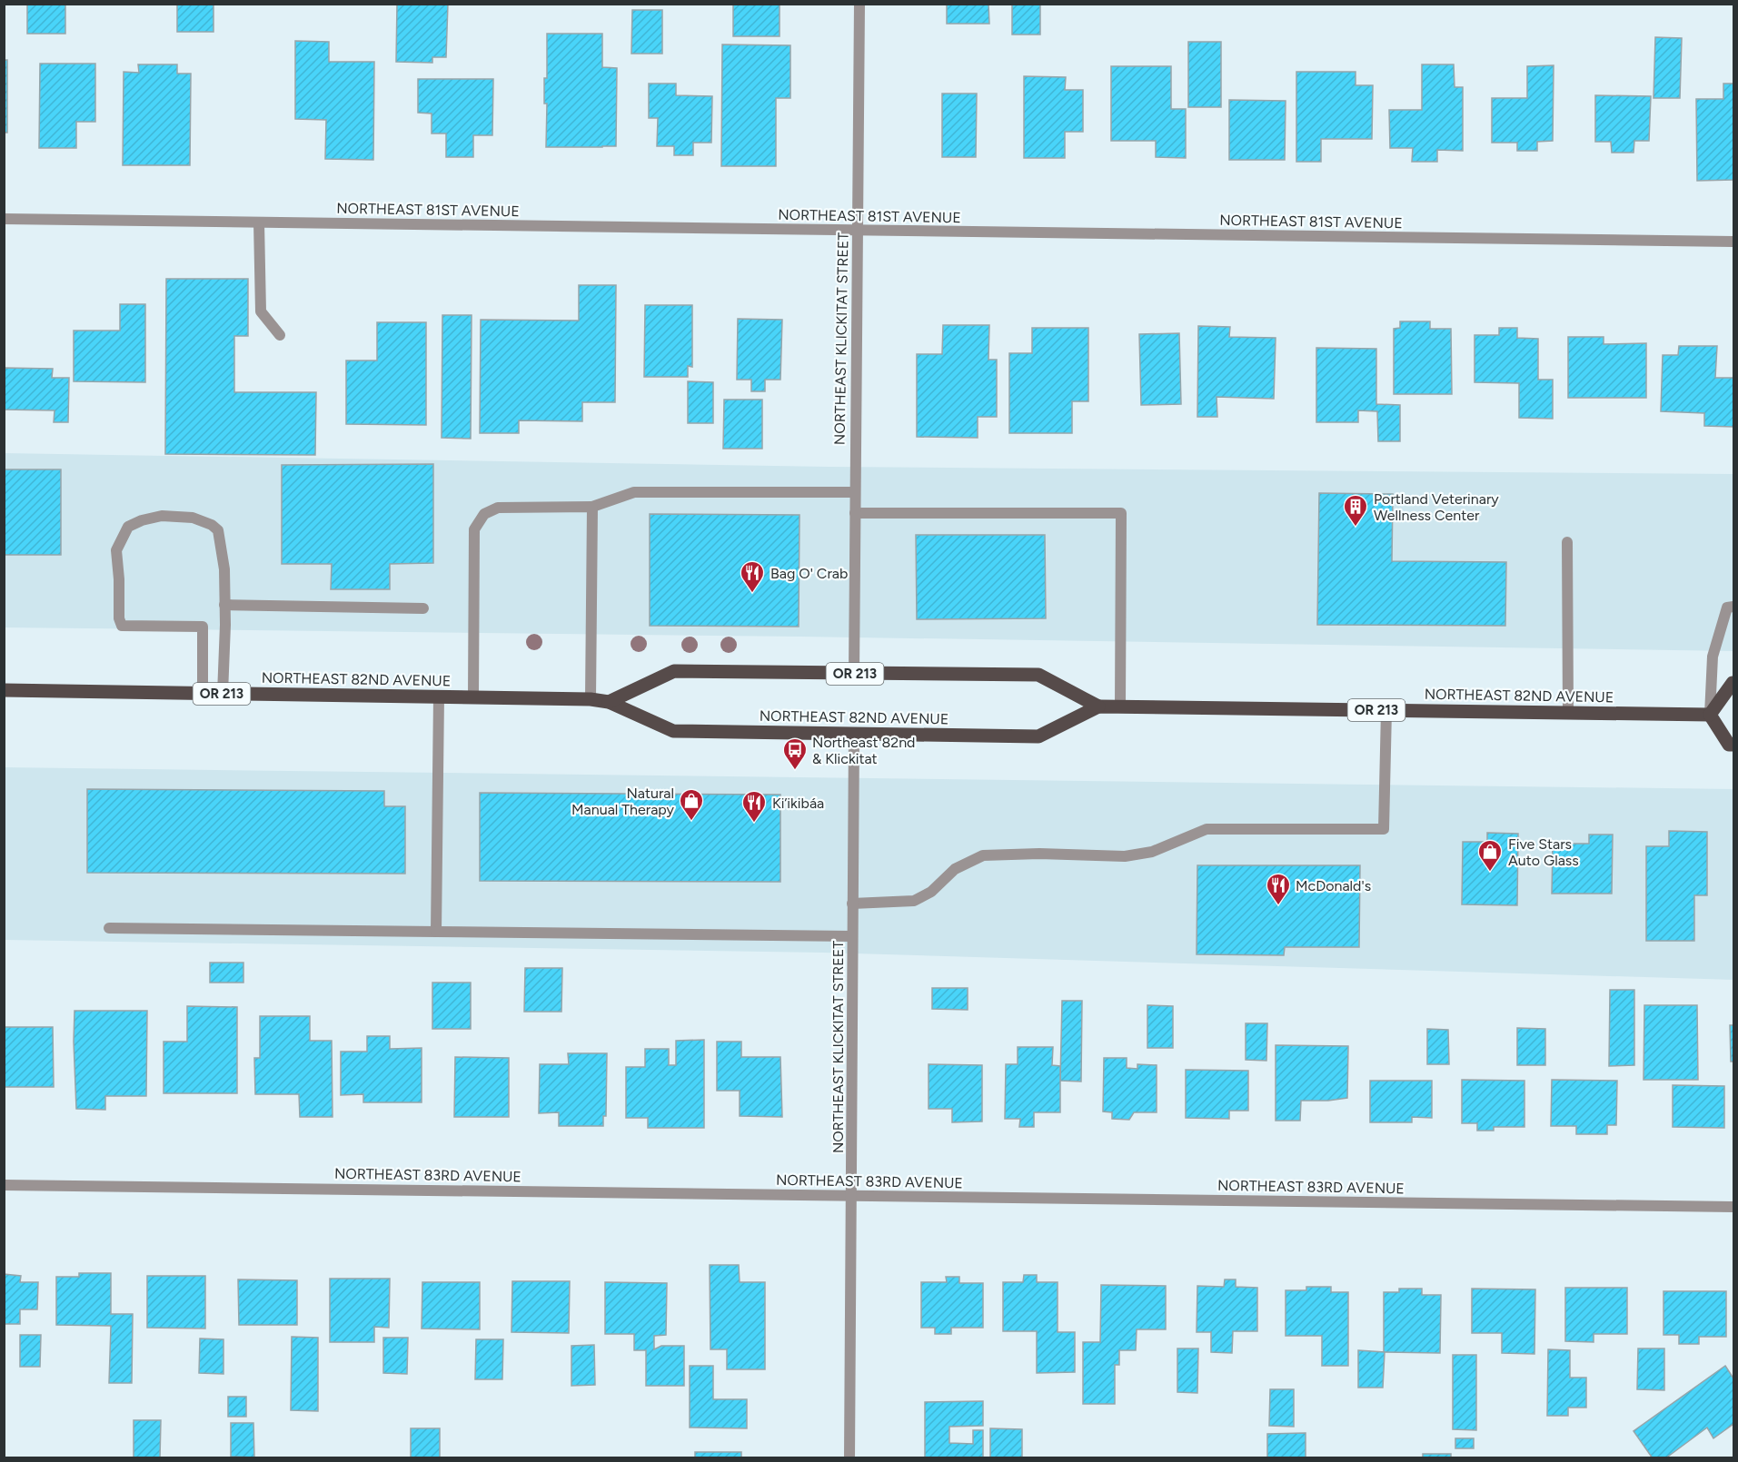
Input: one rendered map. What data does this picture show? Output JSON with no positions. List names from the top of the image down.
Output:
{
  "streets": {
    "main road": ["OR 213", "NORTHEAST 82ND AVENUE"],
    "street": ["NORTHEAST 81ST AVENUE", "NORTHEAST KLICKITAT STREET", "NORTHEAST 83RD AVENUE"]
  },
  "crossings": [
    ["NORTHEAST 81ST AVENUE", "NORTHEAST KLICKITAT STREET"],
    ["NORTHEAST KLICKITAT STREET", "NORTHEAST 82ND AVENUE"],
    ["NORTHEAST KLICKITAT STREET", "NORTHEAST 83RD AVENUE"]
  ],
  "places": {
    "building": ["Portland Veterinary Wellness Center"],
    "restaurant": ["Bag O' Crab", "Ki’ikibáa", "McDonald's"],
    "bus stop": ["Northeast 82nd & Klickitat"],
    "shop": ["Natural Manual Therapy", "Five Stars Auto Glass"]
  }
}
